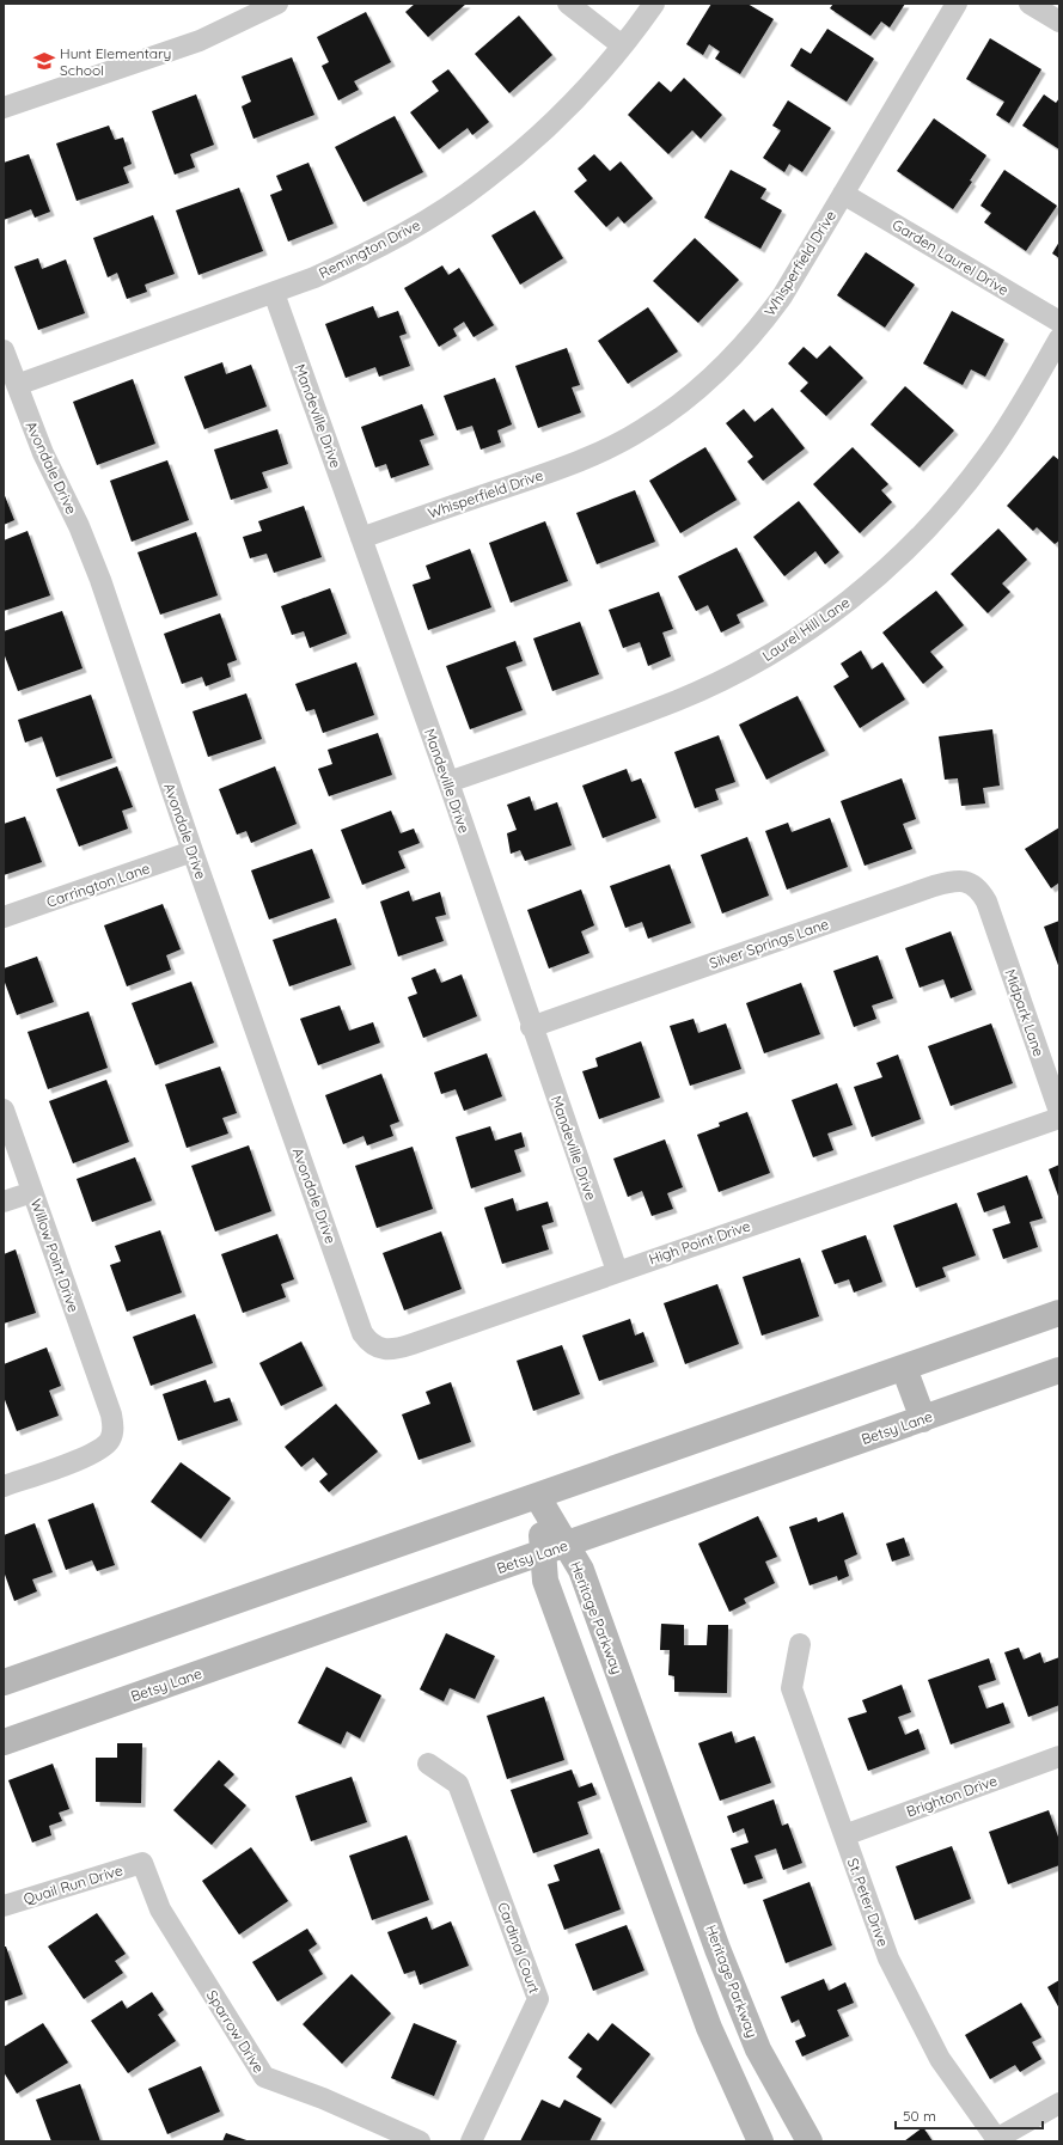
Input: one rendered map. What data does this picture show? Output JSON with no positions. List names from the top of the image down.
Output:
{
  "streets": {
    "main road": ["Betsy Lane", "Heritage Parkway"],
    "street": [
      "Remington Drive",
      "Garden Laurel Drive",
      "Whisperfield Drive",
      "Mandeville Drive",
      "Avondale Drive",
      "Laurel Hill Lane",
      "Carrington Lane",
      "Silver Springs Lane",
      "Midpark Lane",
      "High Point Drive",
      "Willow Point Drive",
      "Brighton Drive",
      "Quail Run Drive",
      "St. Peter Drive",
      "Cardinal Court",
      "Sparrow Drive"
    ]
  },
  "crossings": [
    ["Remington Drive", "Mandeville Drive"],
    ["Remington Drive", "Avondale Drive"],
    ["Garden Laurel Drive", "Whisperfield Drive"],
    ["Whisperfield Drive", "Mandeville Drive"],
    ["Mandeville Drive", "Laurel Hill Lane"],
    ["Mandeville Drive", "Silver Springs Lane"],
    ["Mandeville Drive", "High Point Drive"],
    ["Avondale Drive", "Carrington Lane"],
    ["Avondale Drive", "High Point Drive"],
    ["Silver Springs Lane", "Midpark Lane"],
    ["Betsy Lane", "Heritage Parkway"],
    ["Brighton Drive", "St. Peter Drive"],
    ["Quail Run Drive", "Sparrow Drive"]
  ],
  "places": {
    "school or university": ["Hunt Elementary School"]
  },
  "scale_bar": "50 m"
}
